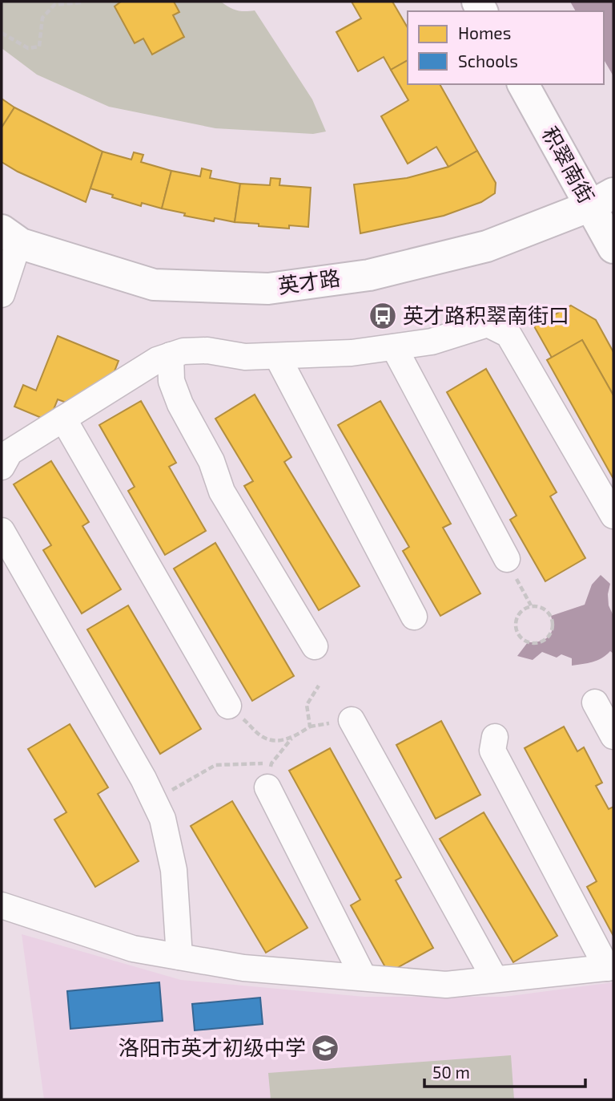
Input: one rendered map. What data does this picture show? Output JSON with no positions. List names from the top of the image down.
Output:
{
  "streets": {
    "main road": ["积翠南街", "英才路"]
  },
  "crossings": [
    ["积翠南街", "英才路"]
  ],
  "places": {
    "bus stop": ["英才路积翠南街口"],
    "school or university": ["洛阳市英才初级中学"]
  },
  "legend": ["Homes", "Schools"],
  "scale_bar": "50 m"
}
